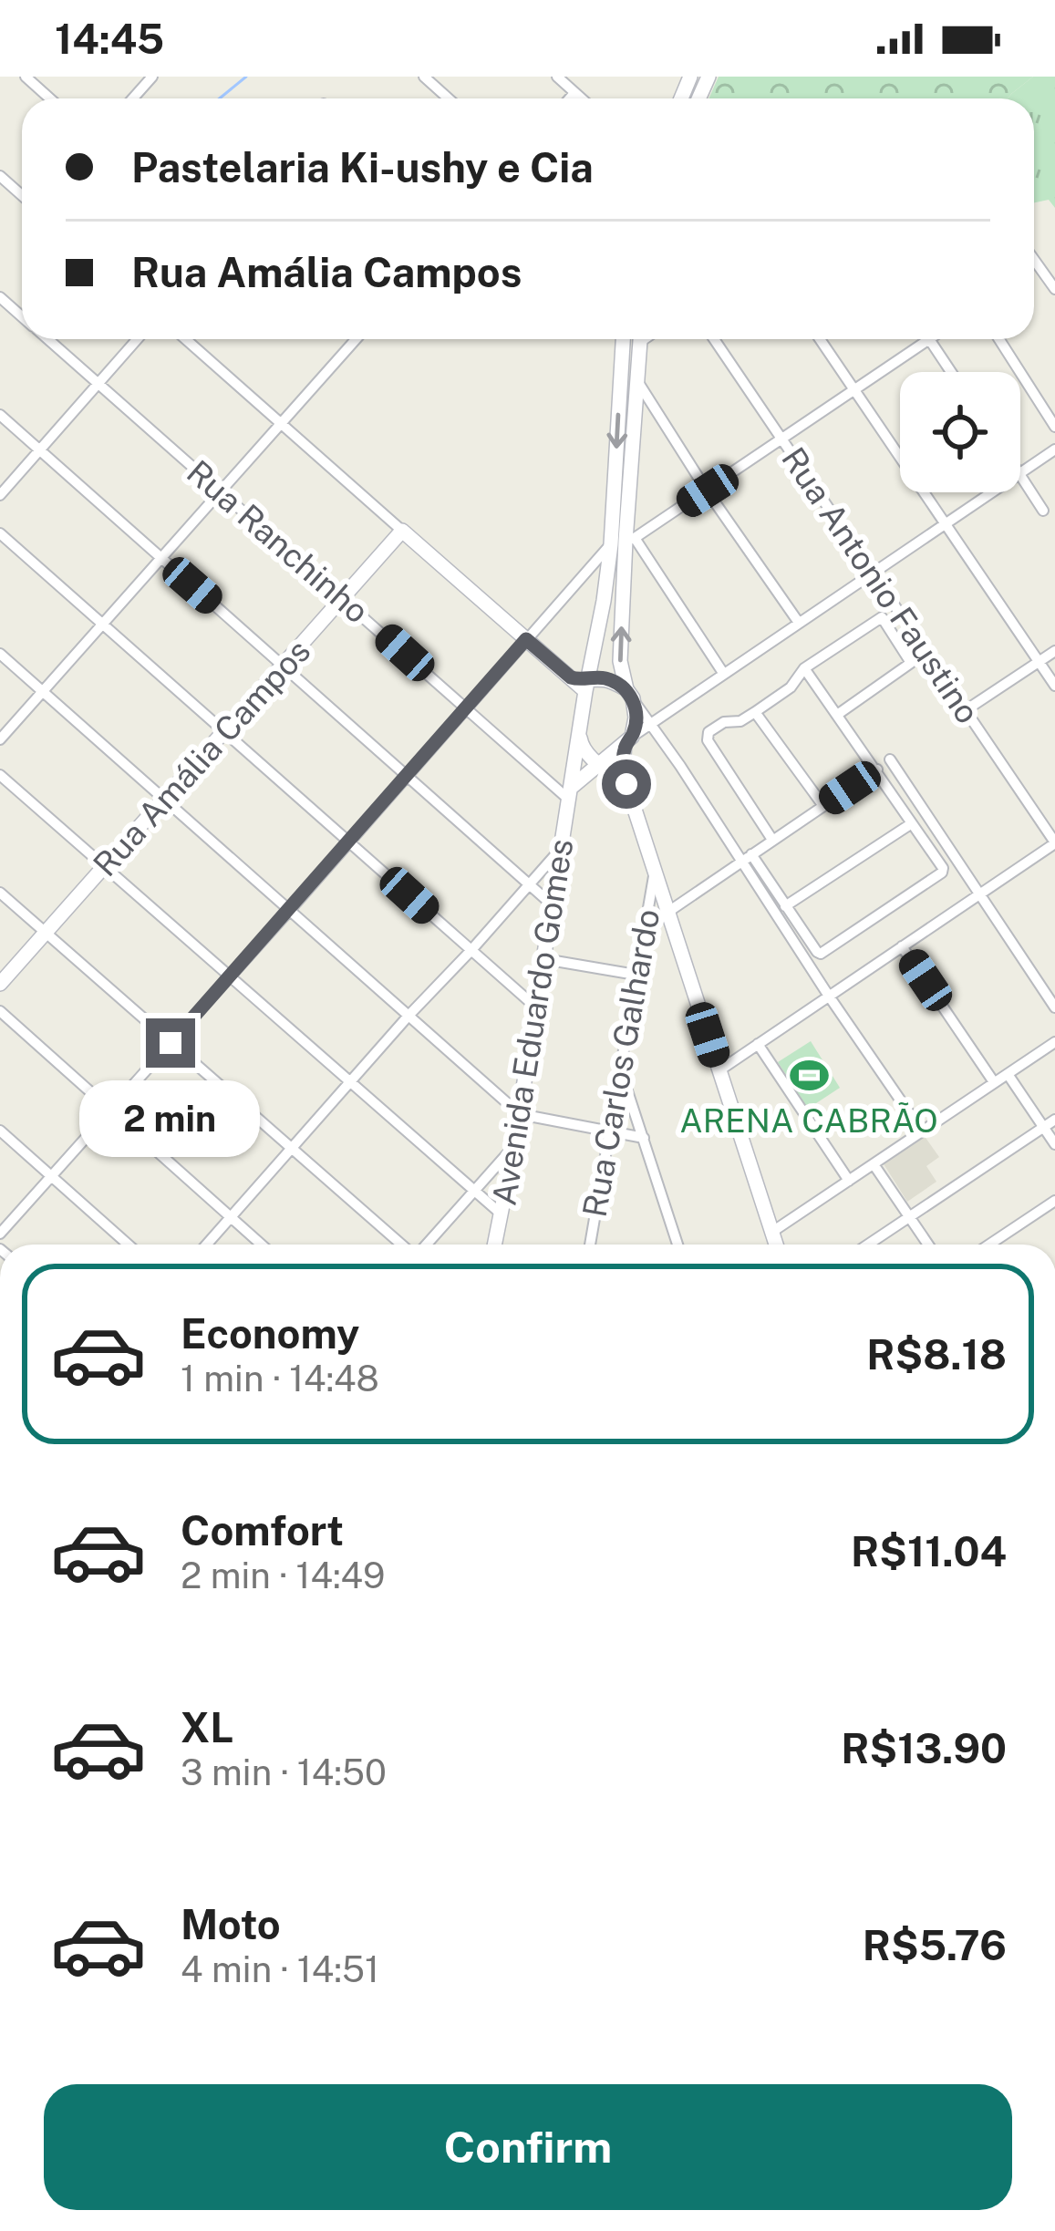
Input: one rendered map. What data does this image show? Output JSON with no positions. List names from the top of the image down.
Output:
{
  "streets": {
    "main road": ["Rua Amália Campos", "Avenida Eduardo Gomes"],
    "street": ["Rua Ranchinho", "Rua Antonio Faustino", "Rua Carlos Galhardo"]
  },
  "crossings": [
    ["Rua Ranchinho", "Rua Amália Campos"],
    ["Rua Ranchinho", "Avenida Eduardo Gomes"]
  ],
  "places": {
    "sports": ["ARENA CABRÃO"]
  },
  "page": {
    "status": "14:45",
    "banner": ["Pastelaria Ki-ushy e Cia", "Rua Amália Campos"],
    "bubble": "2 min",
    "list": [
      {
        "name": "Economy",
        "note": "1 min · 14:48",
        "value": "R$8.18"
      },
      {
        "name": "Comfort",
        "note": "2 min · 14:49",
        "value": "R$11.04"
      },
      {
        "name": "XL",
        "note": "3 min · 14:50",
        "value": "R$13.90"
      },
      {
        "name": "Moto",
        "note": "4 min · 14:51",
        "value": "R$5.76"
      }
    ],
    "buttons": "Confirm"
  }
}
